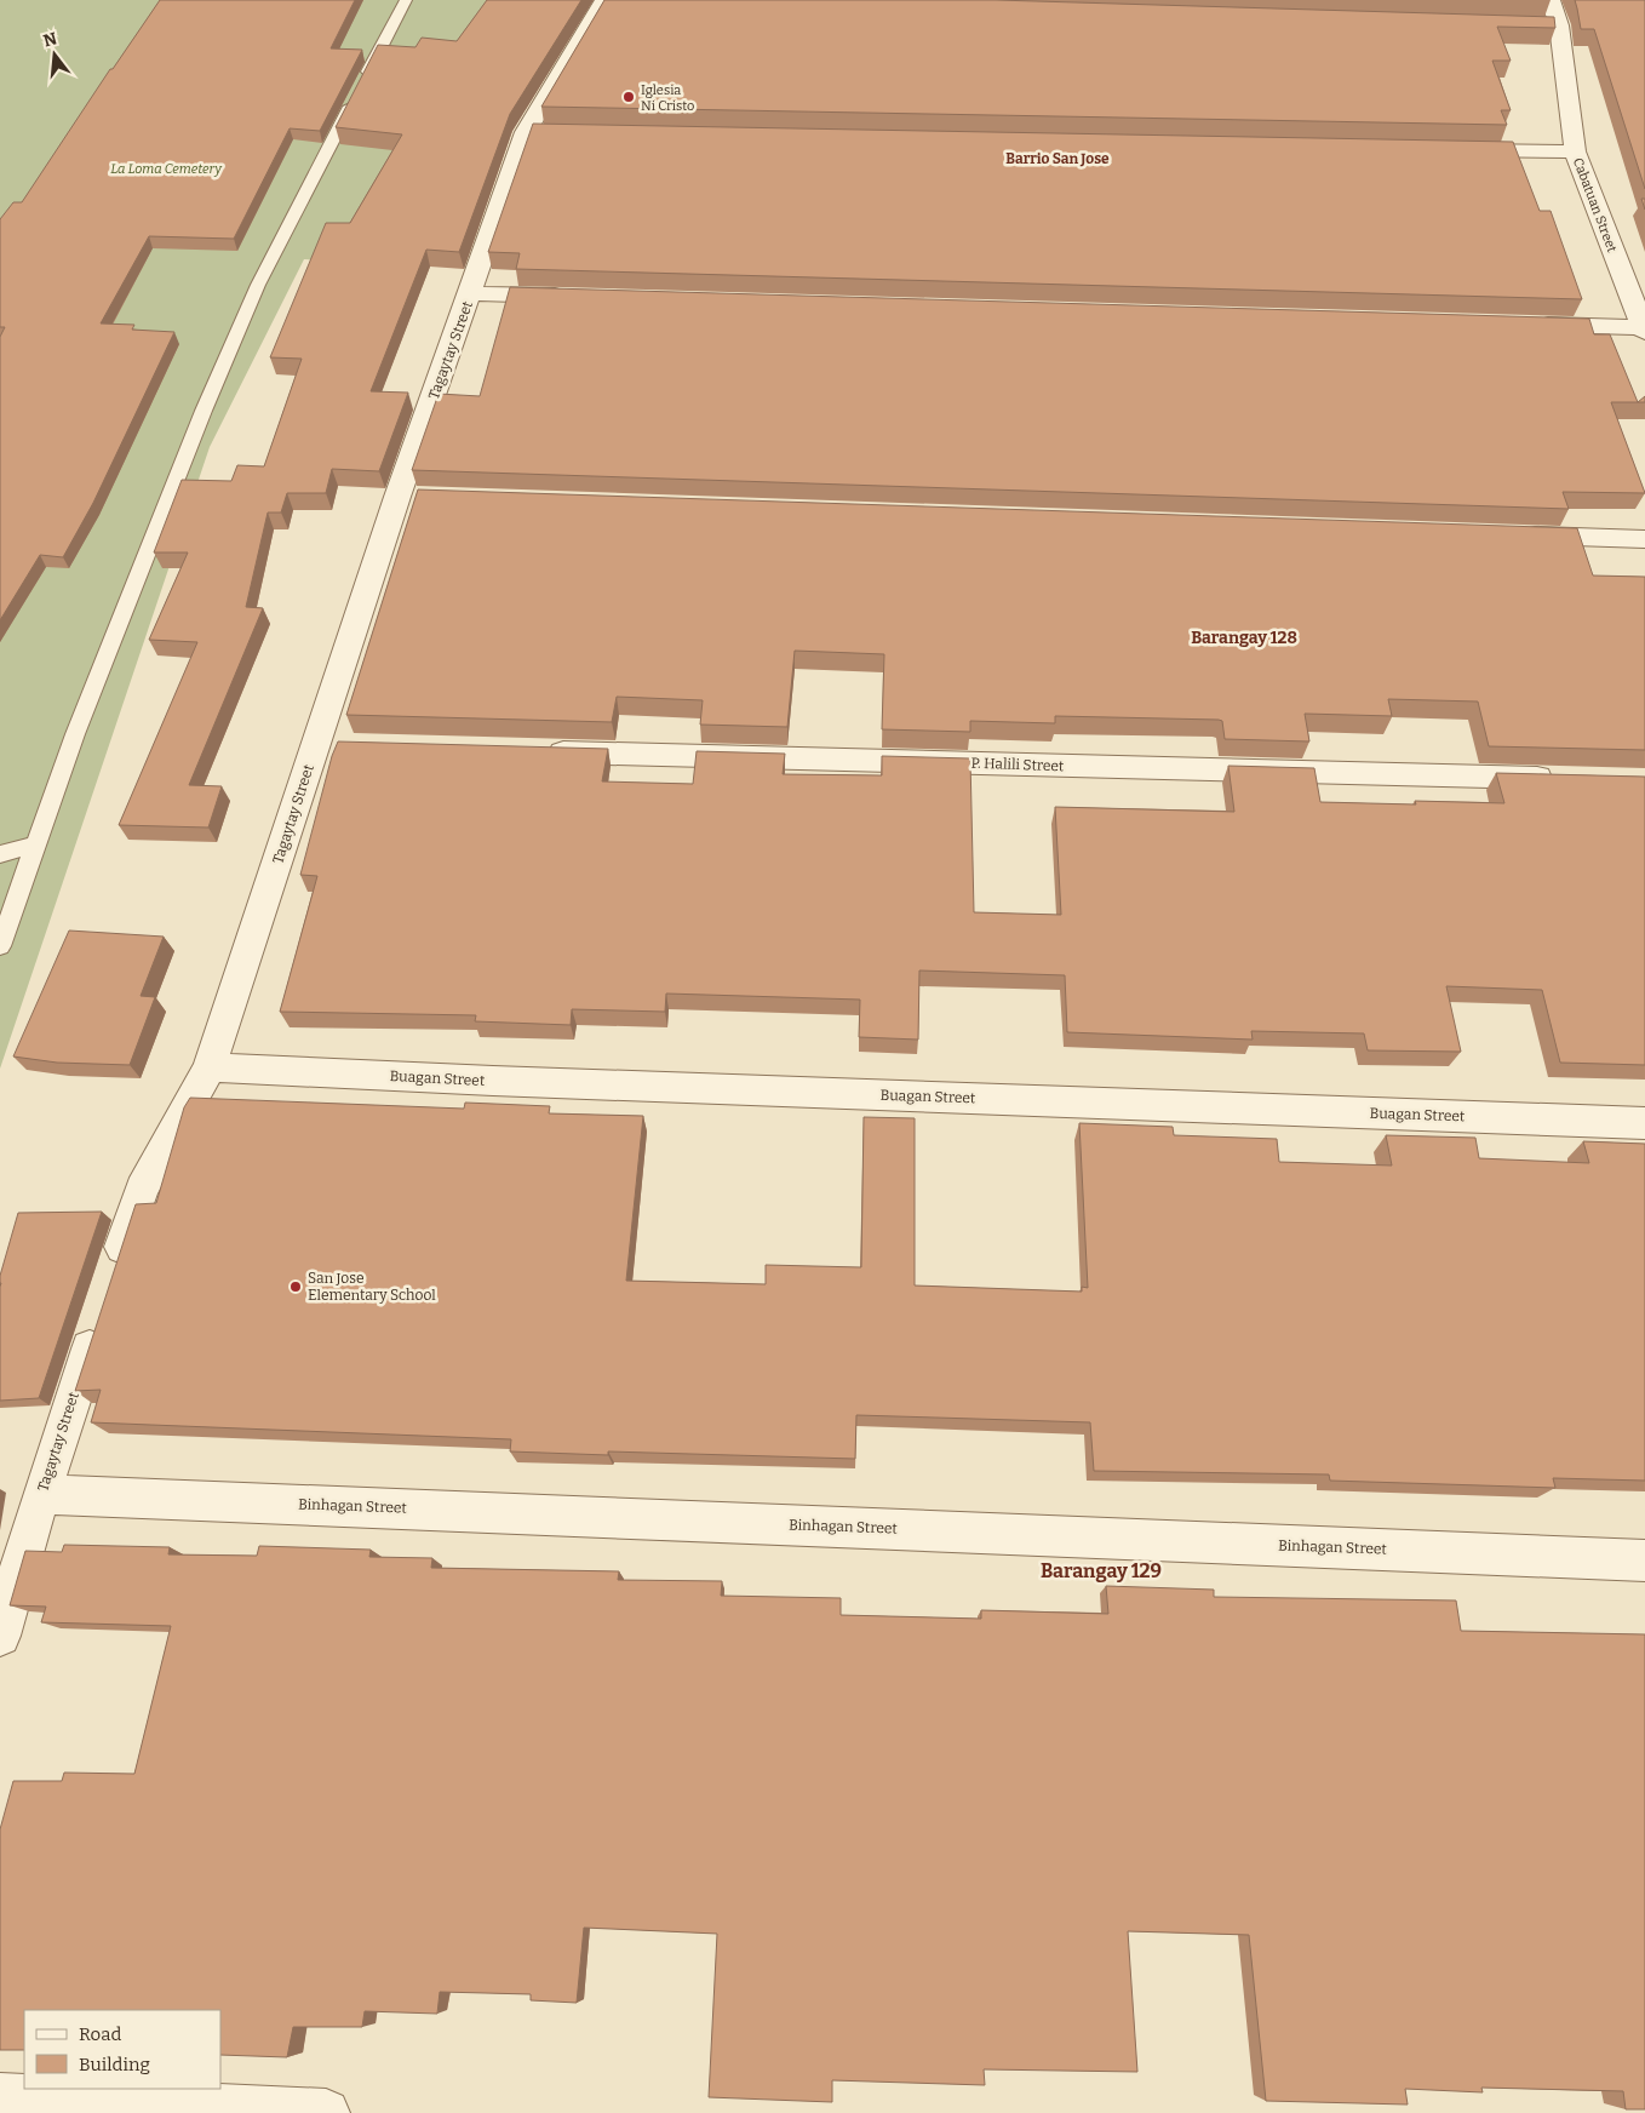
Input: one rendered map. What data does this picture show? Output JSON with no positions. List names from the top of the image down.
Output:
{
  "streets": {
    "street": [
      "Cabatuan Street",
      "Tagaytay Street",
      "P. Halili Street",
      "Buagan Street",
      "Binhagan Street"
    ]
  },
  "crossings": [
    ["Tagaytay Street", "Buagan Street"],
    ["Tagaytay Street", "Binhagan Street"]
  ],
  "districts": ["Barrio San Jose", "Barangay 128", "Barangay 129"],
  "parks": ["La Loma Cemetery"],
  "places": ["Iglesia Ni Cristo", "San Jose Elementary School"],
  "legend": ["Road", "Building"],
  "north": "top"
}
